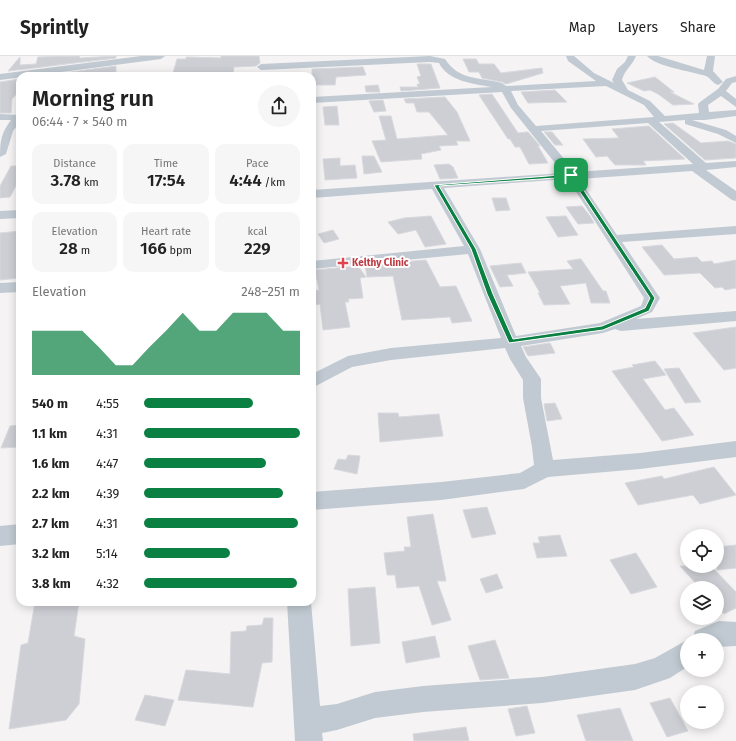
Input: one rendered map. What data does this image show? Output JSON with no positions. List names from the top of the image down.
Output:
{
  "places": {
    "health": ["Kelthy Clinic"]
  },
  "page": {
    "header": "Sprintly",
    "nav": ["Map", "Layers", "Share"],
    "heading": ["Morning run", "06:44 · 7 × 540 m"],
    "stats": [
      ["Distance", "3.78 km"],
      ["Time", "17:54"],
      ["Pace", "4:44 /km"],
      ["Elevation", "28 m"],
      ["Heart rate", "166 bpm"],
      ["kcal", "229"]
    ],
    "chart": ["Elevation", "248–251 m"],
    "list": [
      {
        "name": "540 m",
        "note": "4:55"
      },
      {
        "name": "1.1 km",
        "note": "4:31"
      },
      {
        "name": "1.6 km",
        "note": "4:47"
      },
      {
        "name": "2.2 km",
        "note": "4:39"
      },
      {
        "name": "2.7 km",
        "note": "4:31"
      },
      {
        "name": "3.2 km",
        "note": "5:14"
      },
      {
        "name": "3.8 km",
        "note": "4:32"
      }
    ],
    "map_buttons": ["+", "−"]
  }
}
